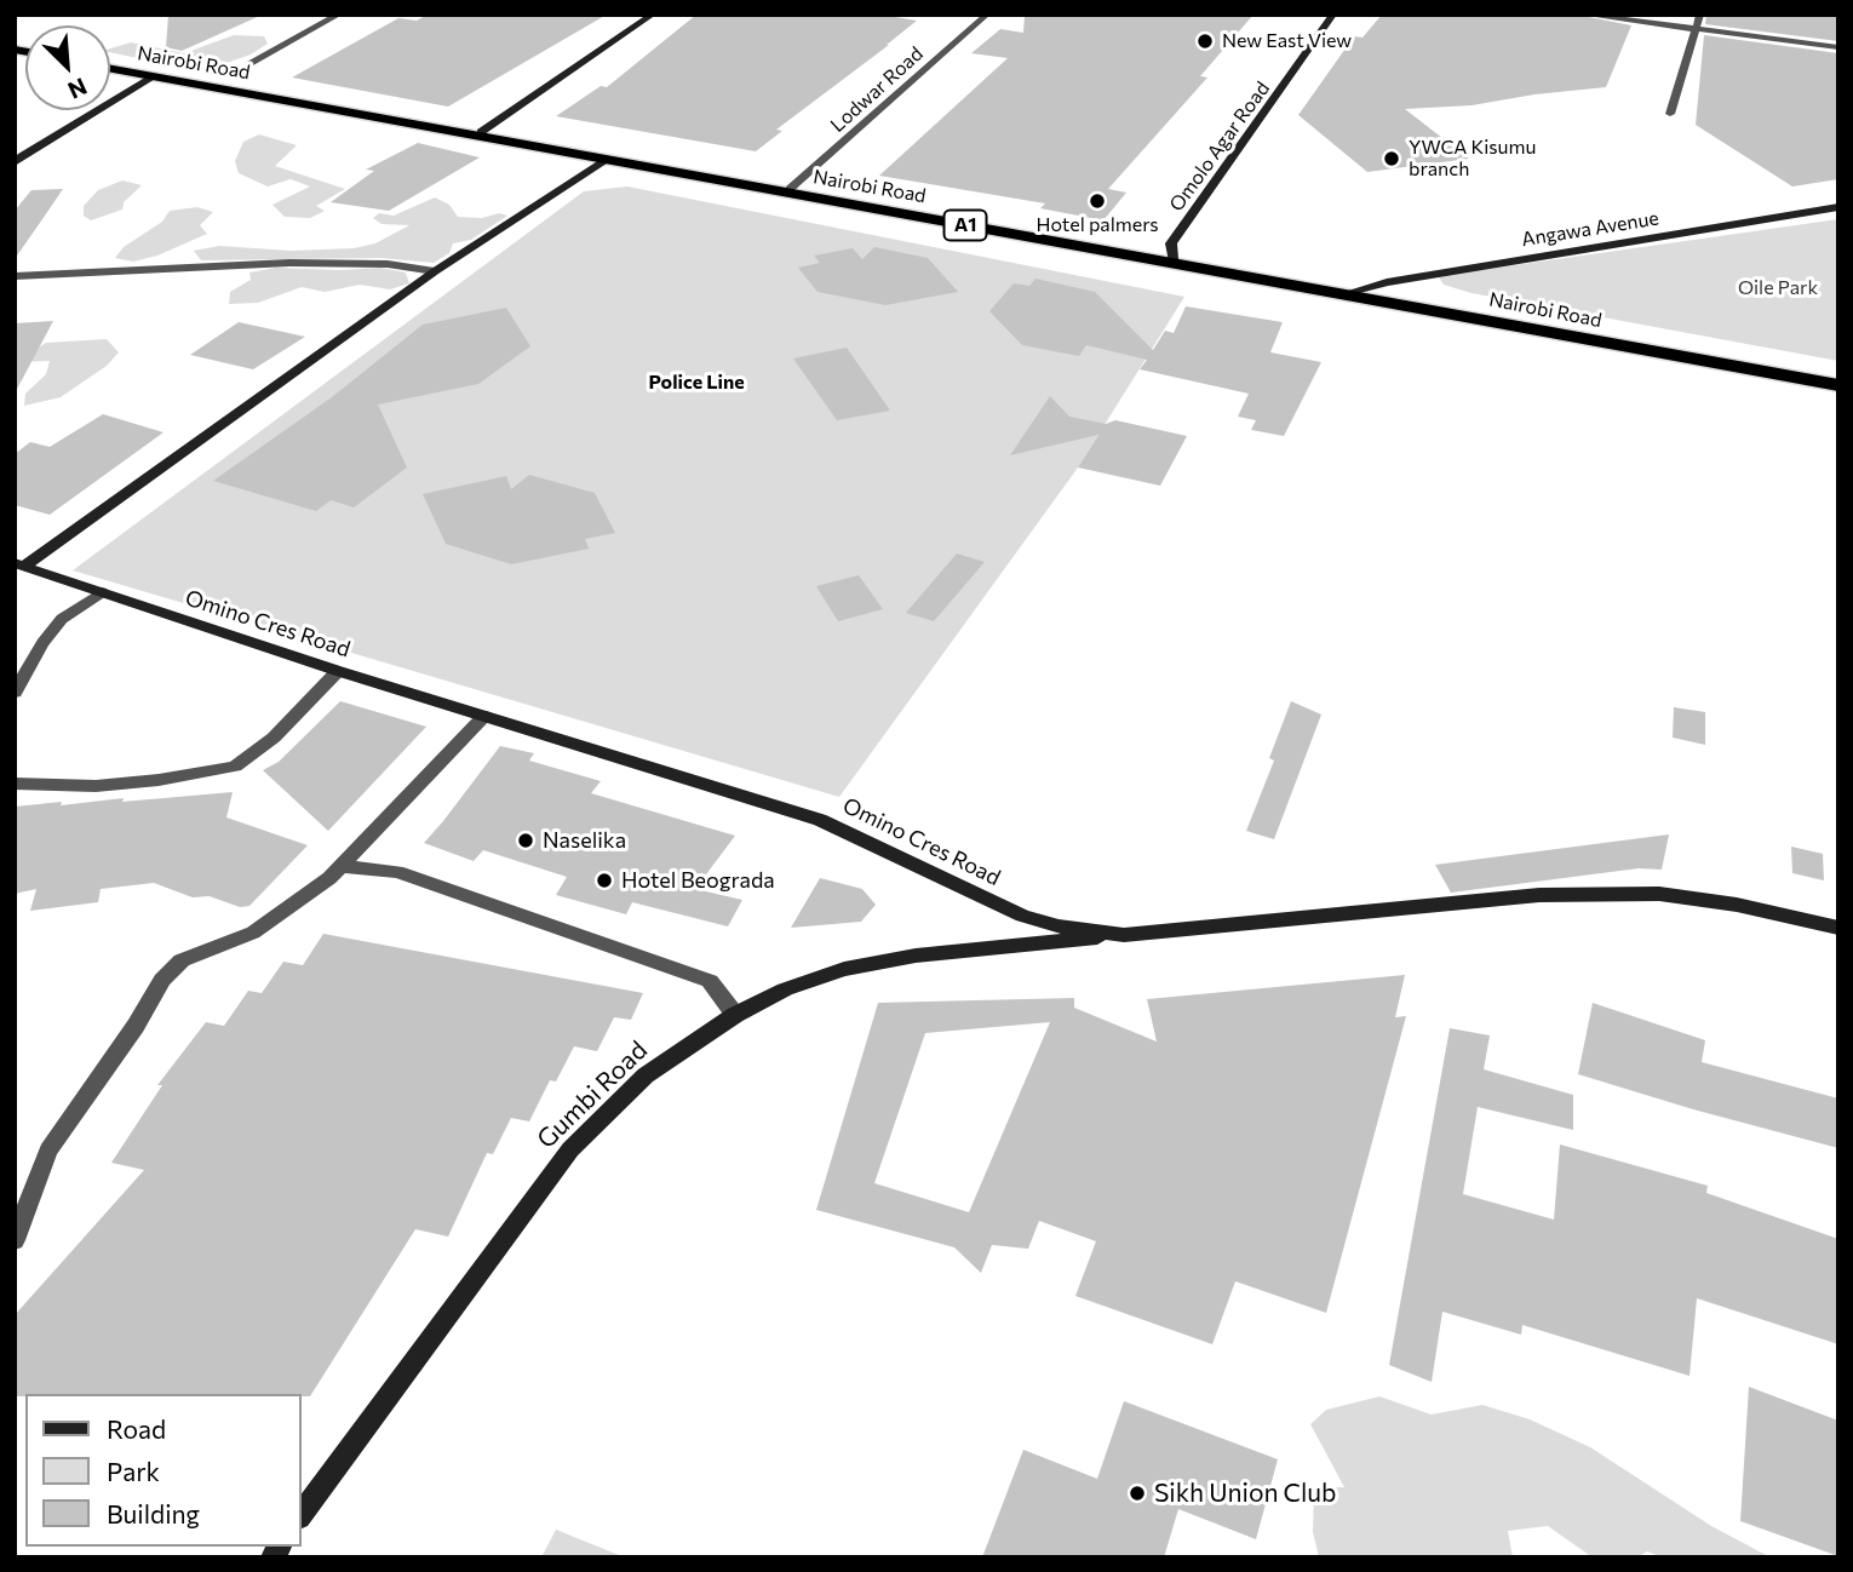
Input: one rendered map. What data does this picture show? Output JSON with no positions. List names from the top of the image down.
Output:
{
  "streets": {
    "highway": ["Nairobi Road", "A1"],
    "street": [
      "Lodwar Road",
      "Omolo Agar Road",
      "Angawa Avenue",
      "Omino Cres Road",
      "Gumbi Road"
    ]
  },
  "crossings": [
    ["Nairobi Road", "Lodwar Road"],
    ["Nairobi Road", "Omolo Agar Road"],
    ["Nairobi Road", "Angawa Avenue"],
    ["Omino Cres Road", "Gumbi Road"]
  ],
  "districts": ["Police Line"],
  "parks": ["Oile Park"],
  "places": [
    "New East View",
    "YWCA Kisumu branch",
    "Hotel palmers",
    "Naselika",
    "Hotel Beograda",
    "Sikh Union Club"
  ],
  "legend": ["Road", "Park", "Building"],
  "north": "bottom right"
}
